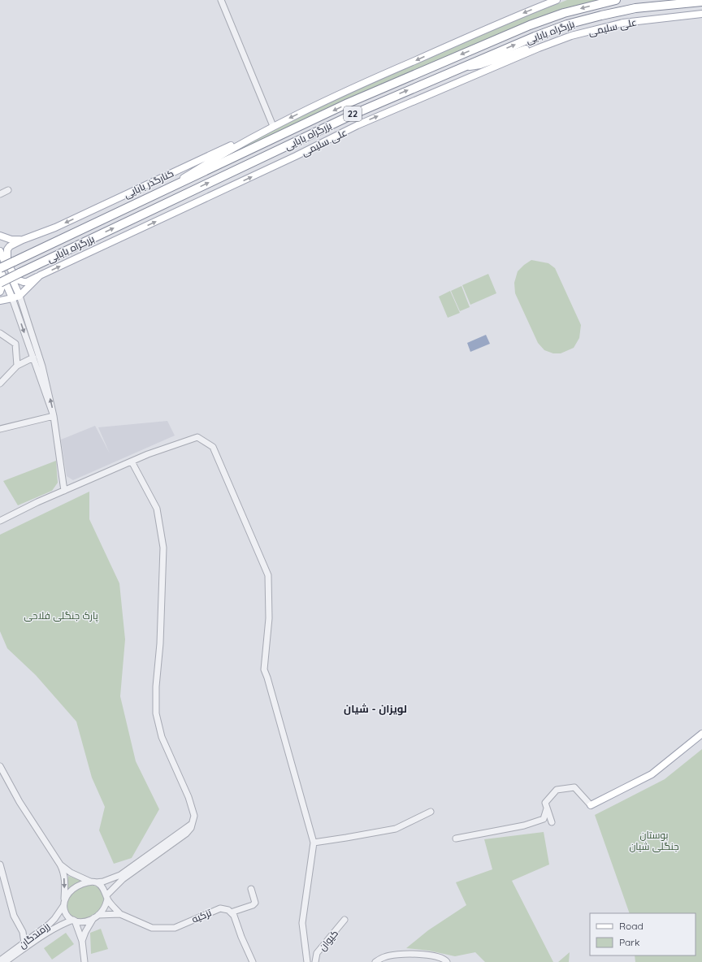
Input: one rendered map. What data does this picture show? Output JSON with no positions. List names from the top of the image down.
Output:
{
  "streets": {
    "highway": ["بزرگراه بابایی", "22"],
    "main road": ["علی سلیمی", "کنارگذر بابایی"],
    "street": ["تزکیه", "رزمندگان", "کیوان"]
  },
  "crossings": [
    ["تزکیه", "رزمندگان"]
  ],
  "districts": ["لویزان - شیان"],
  "parks": ["پارک جنگلی فلاحی", "بوستان جنگلی شیان"],
  "legend": ["Road", "Park"]
}
